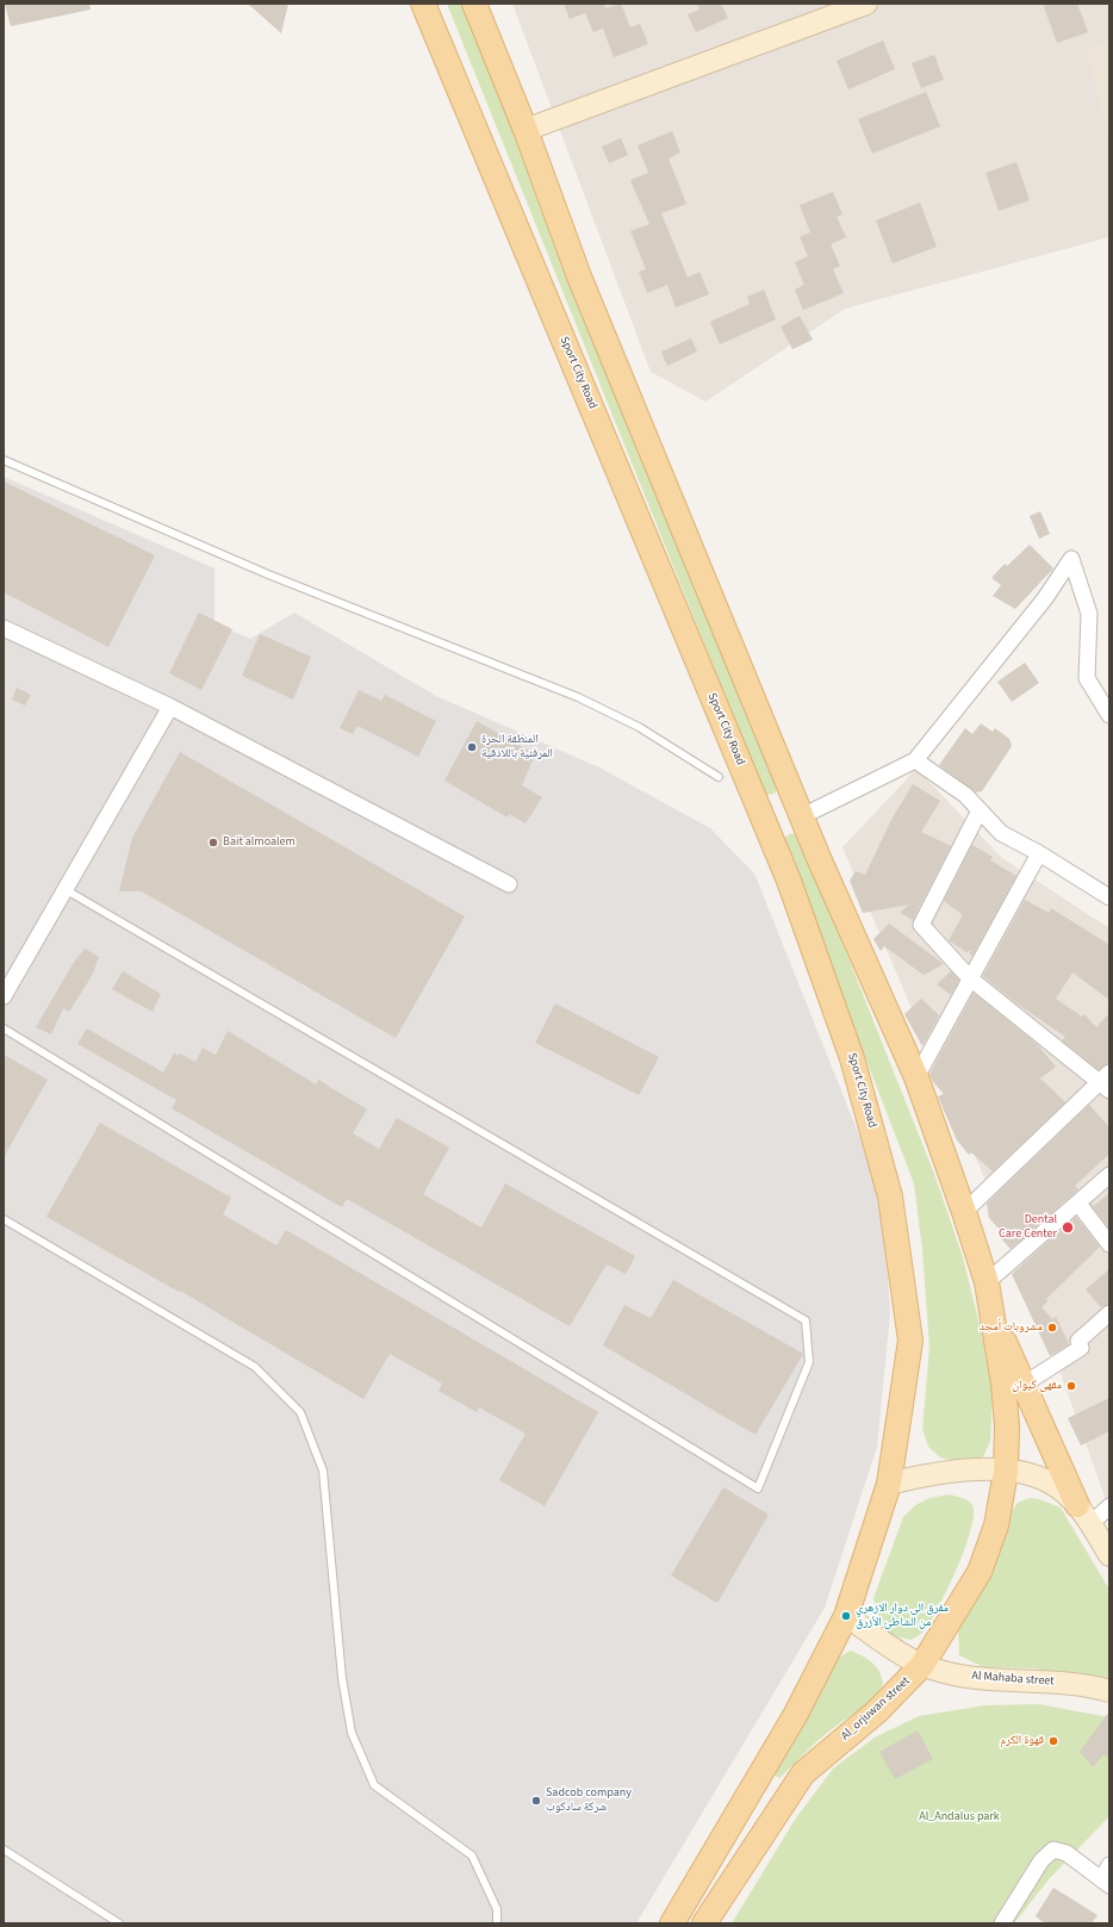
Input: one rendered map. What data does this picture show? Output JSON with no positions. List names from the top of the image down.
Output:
{
  "streets": {
    "main road": ["Sport City Road", "Al Mahaba street", "Al_orjuwan street"]
  },
  "crossings": [
    ["Al Mahaba street", "Al_orjuwan street"]
  ],
  "parks": ["Al_Andalus park"],
  "places": [
    "المنطقة الحرة المرفئية باللاذقية",
    "Bait almoalem",
    "Dental Care Center",
    "مشروبات أمجد",
    "مقهى كيوان",
    "مفرق الى دوار الازهري من الشاطئ الأزرق",
    "قهوة الكرم",
    "Sadcob company شركة سادكوب"
  ]
}
